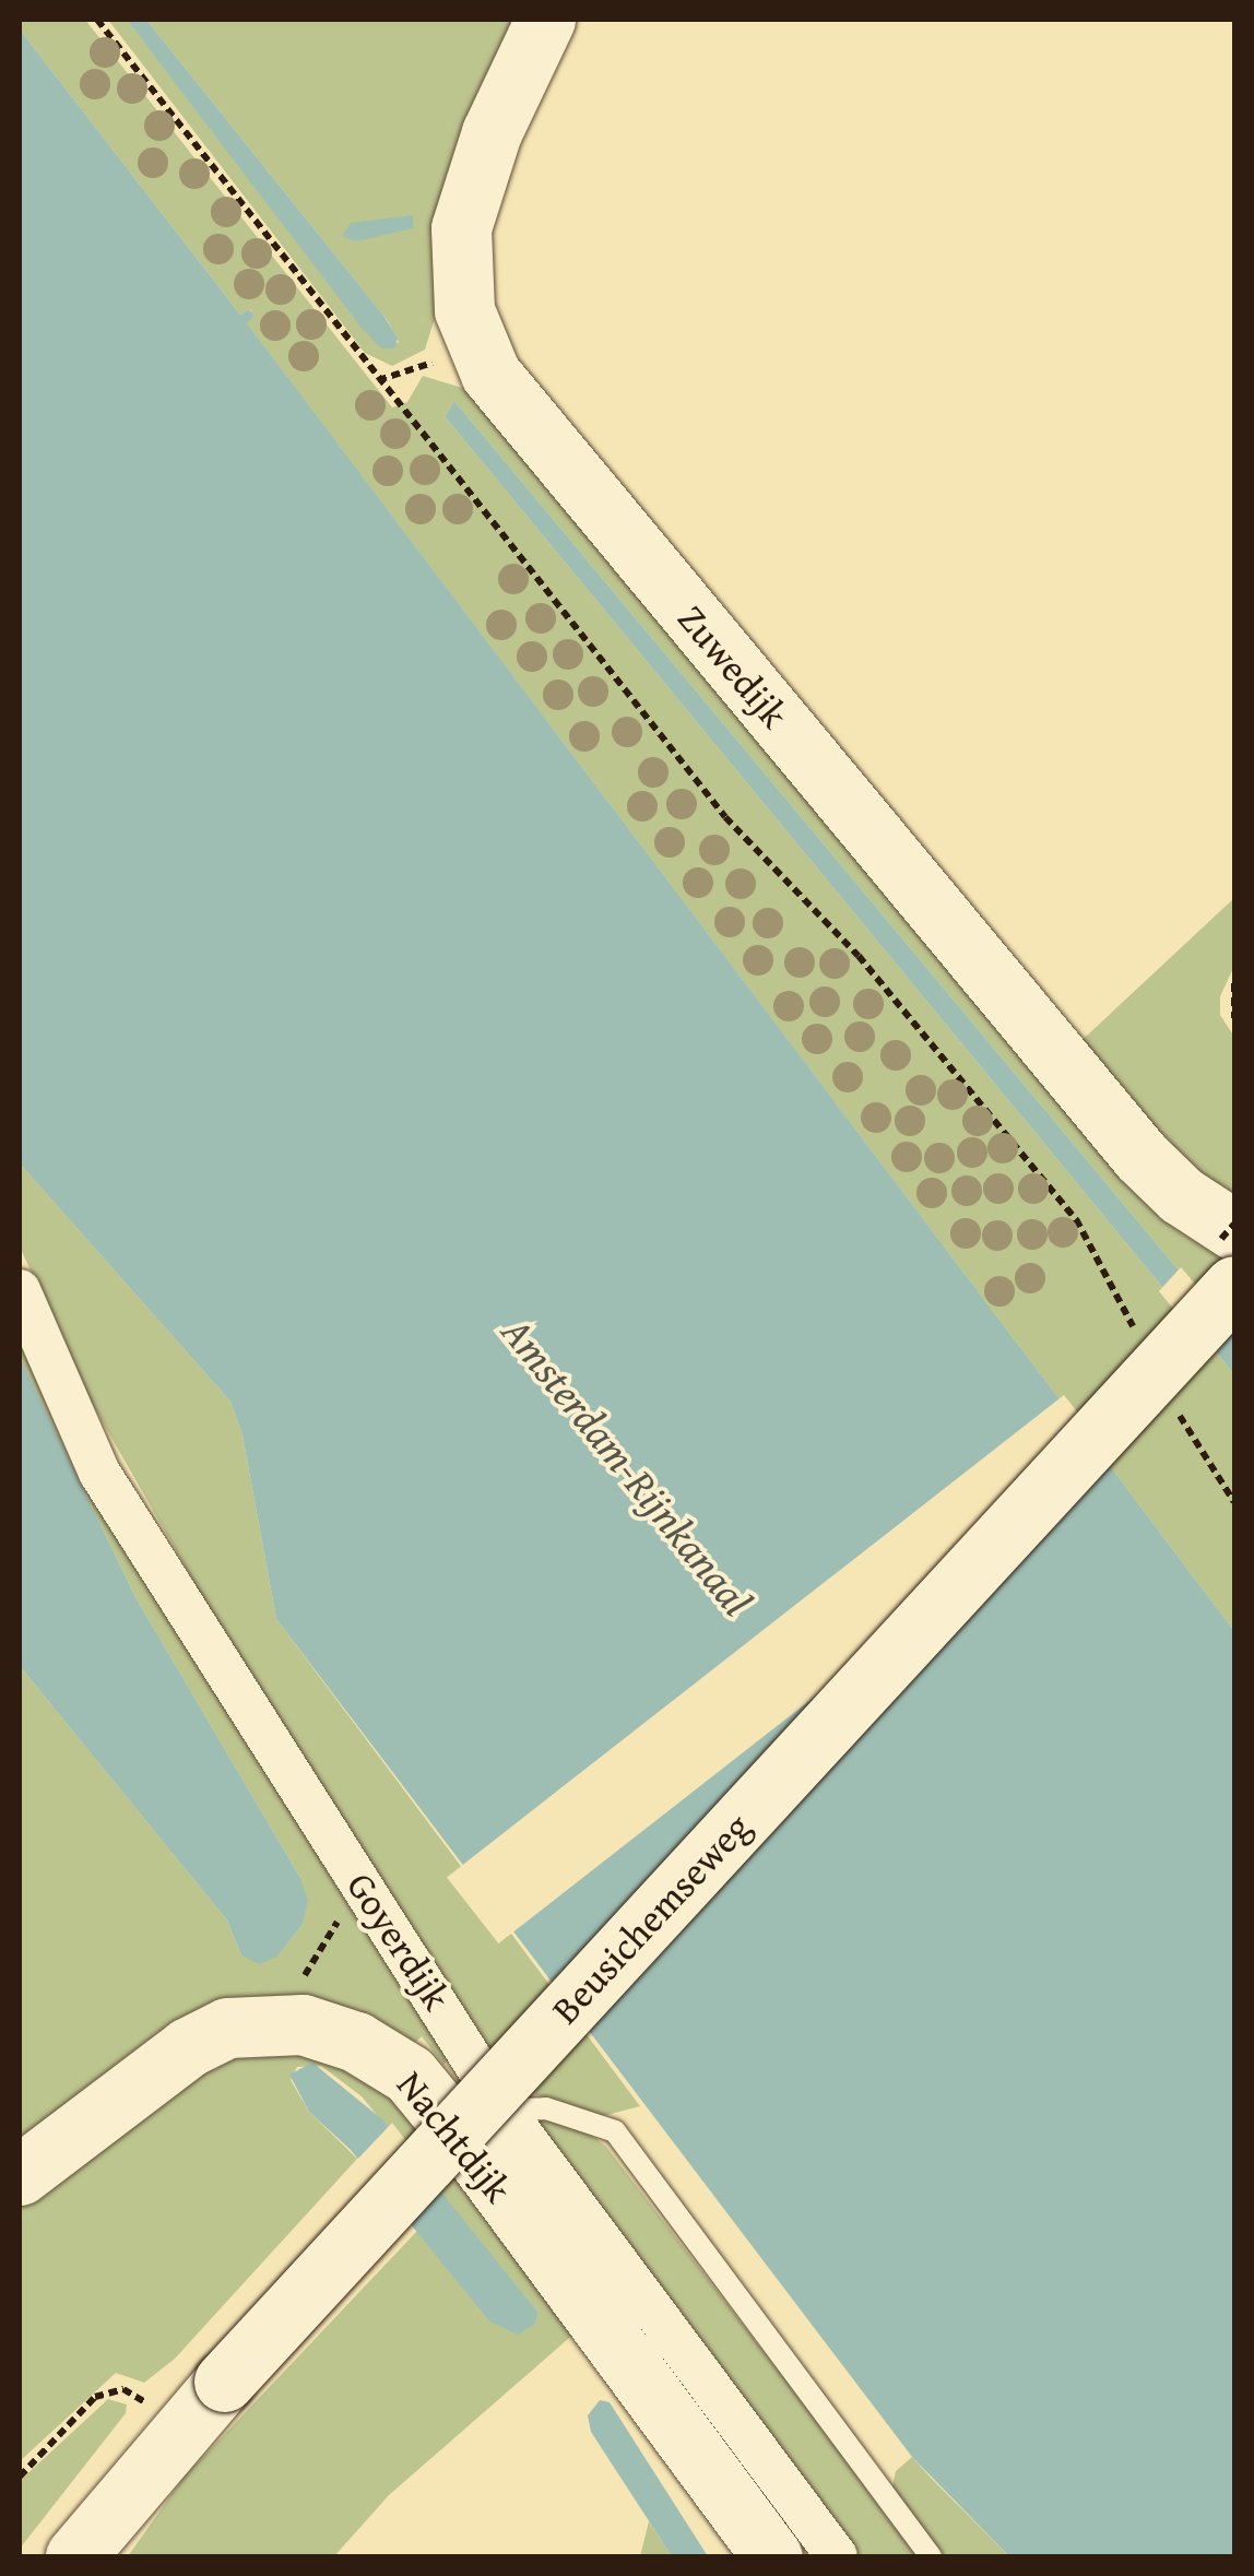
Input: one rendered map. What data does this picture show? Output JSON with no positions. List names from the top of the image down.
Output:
{
  "streets": {
    "street": [
      "Zuwedijk",
      "Beusichemseweg",
      "Goyerdijk",
      "Nachtdijk"
    ]
  },
  "water": ["Amsterdam-Rijnkanaal"]
}
